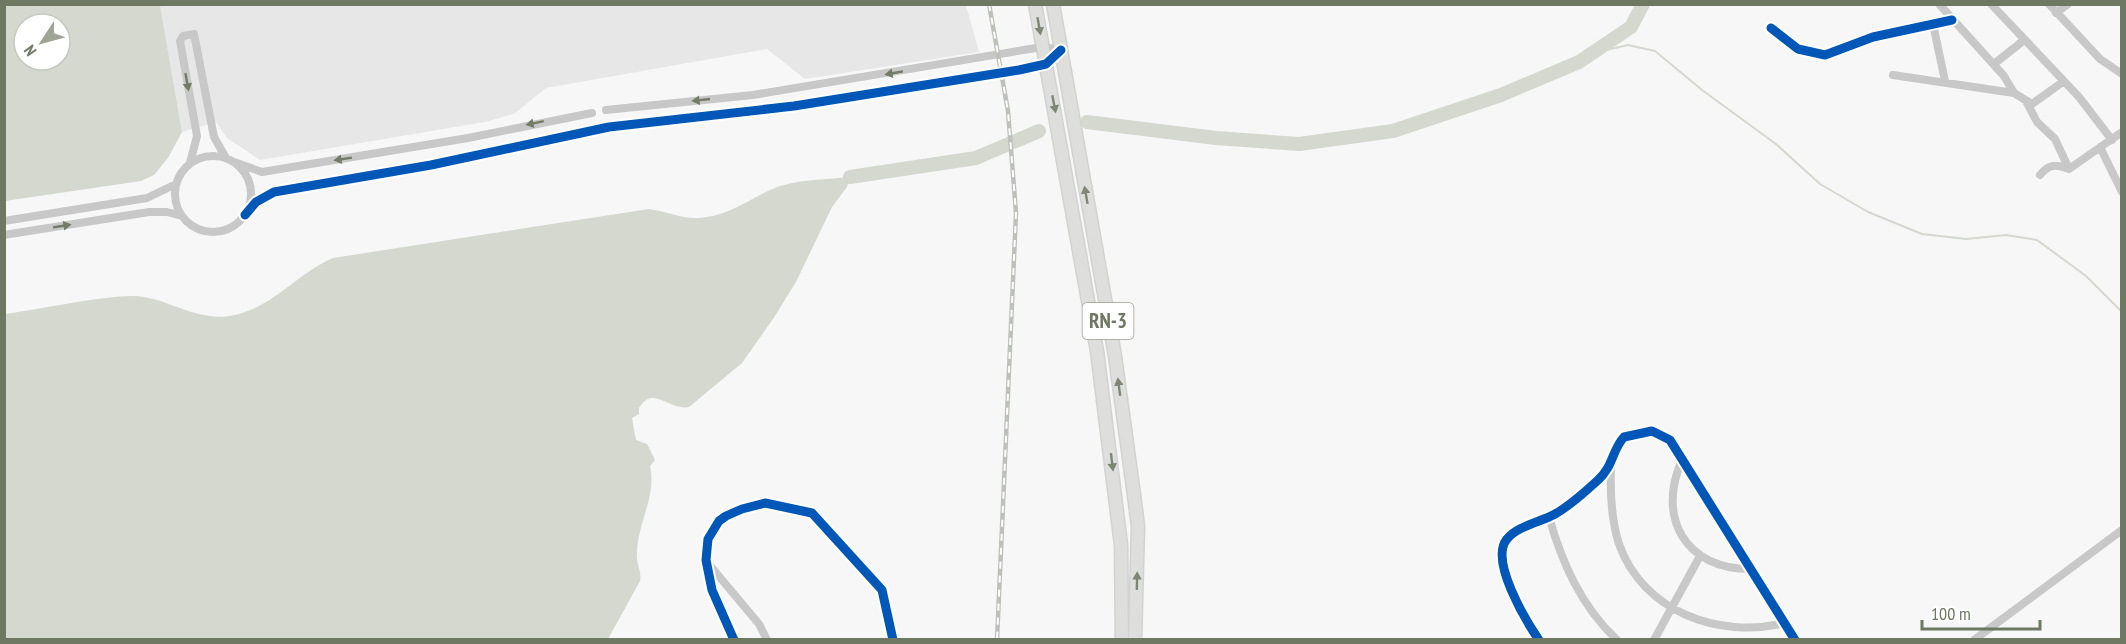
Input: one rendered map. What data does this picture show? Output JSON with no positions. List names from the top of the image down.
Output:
{
  "streets": {
    "highway": ["RN-3"]
  },
  "scale_bar": "100 m",
  "north": "bottom left"
}
